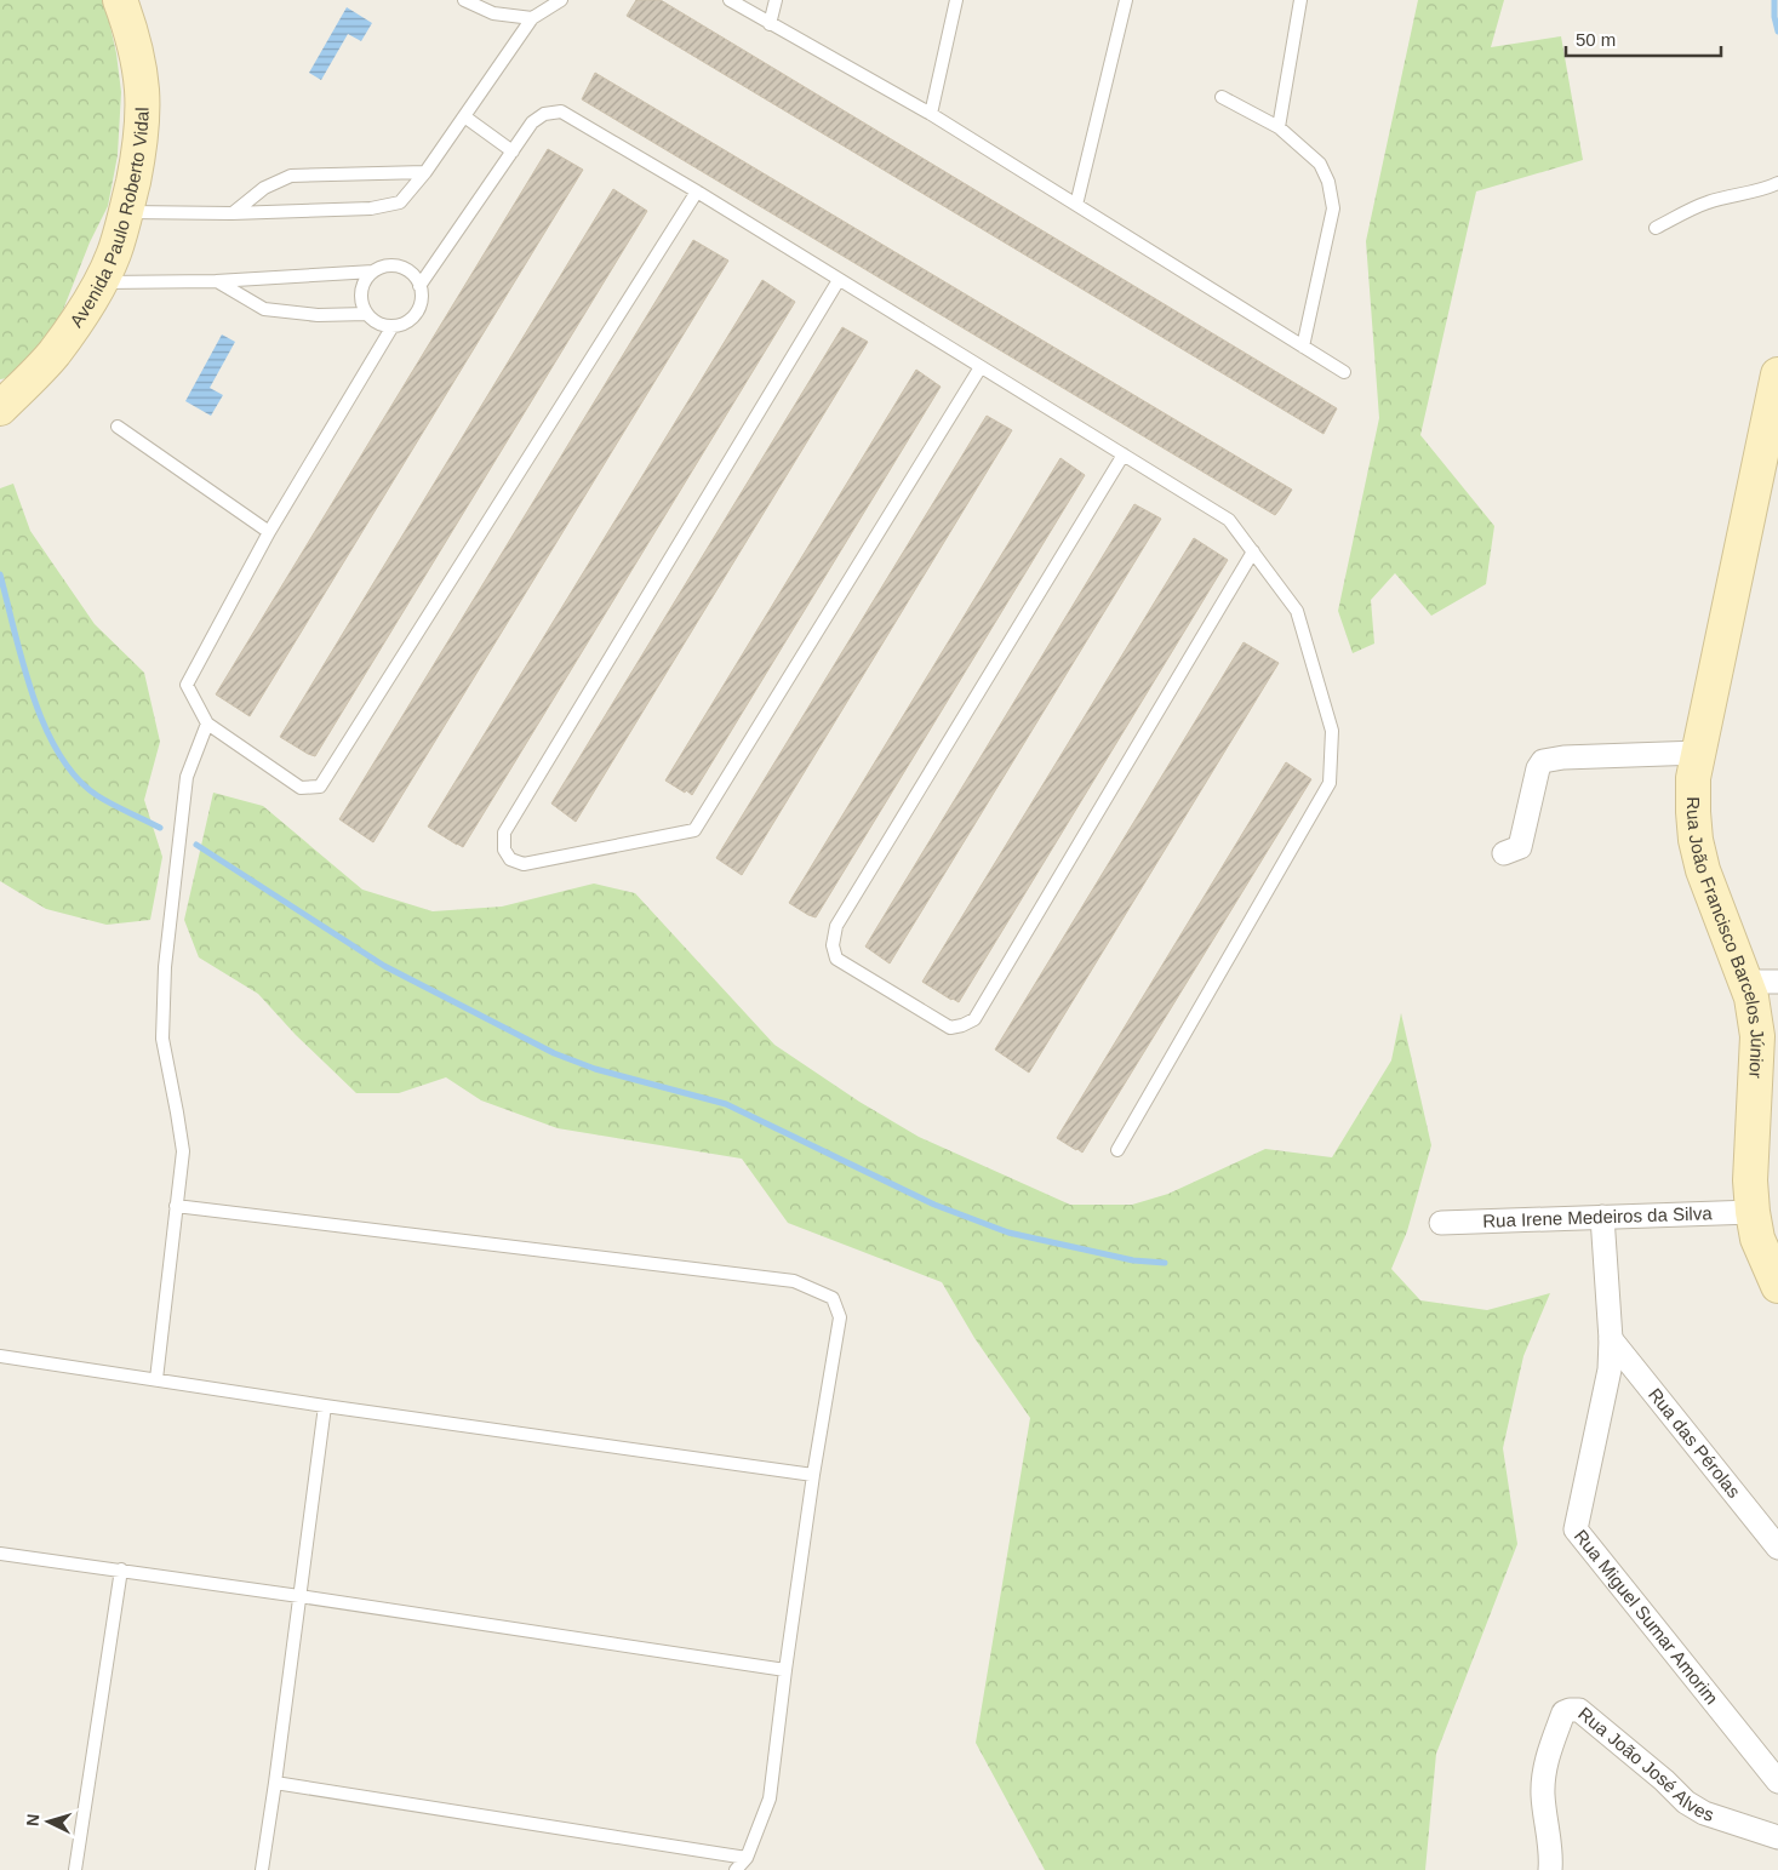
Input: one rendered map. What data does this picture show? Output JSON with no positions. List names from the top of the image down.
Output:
{
  "streets": {
    "street": [
      "Avenida Paulo Roberto Vidal",
      "Rua João Francisco Barcelos Júnior",
      "Rua Irene Medeiros da Silva",
      "Rua das Pérolas",
      "Rua Miguel Sumar Amorim",
      "Rua João José Alves"
    ]
  },
  "crossings": [
    ["Rua João Francisco Barcelos Júnior", "Rua Irene Medeiros da Silva"],
    ["Rua Irene Medeiros da Silva", "Rua Miguel Sumar Amorim"],
    ["Rua das Pérolas", "Rua Miguel Sumar Amorim"]
  ],
  "scale_bar": "50 m",
  "north": "left"
}
